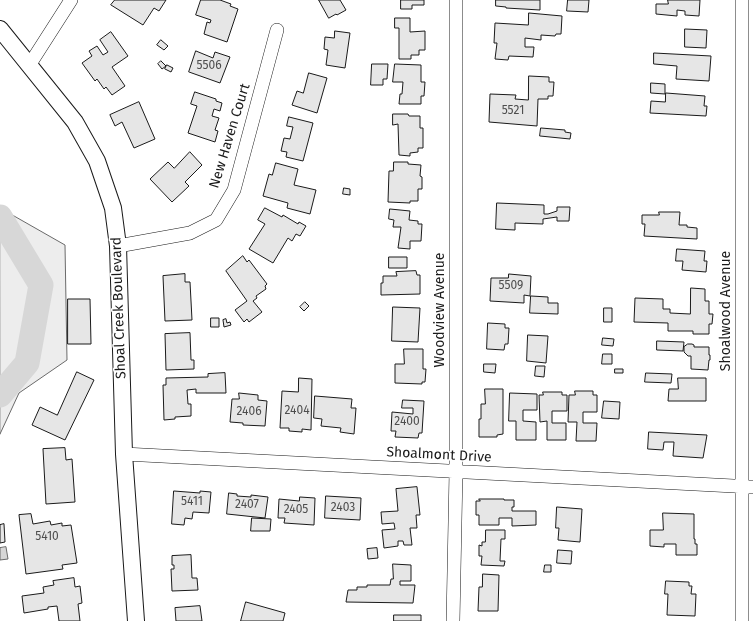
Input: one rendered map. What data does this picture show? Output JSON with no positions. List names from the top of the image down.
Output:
{
  "streets": {
    "street": [
      "New Haven Court",
      "Shoal Creek Boulevard",
      "Woodview Avenue",
      "Shoalwood Avenue",
      "Shoalmont Drive"
    ]
  },
  "crossings": [
    ["New Haven Court", "Shoal Creek Boulevard"],
    ["Shoal Creek Boulevard", "Shoalmont Drive"],
    ["Woodview Avenue", "Shoalmont Drive"],
    ["Shoalwood Avenue", "Shoalmont Drive"]
  ],
  "house_numbers": [
    "5506",
    "5521",
    "5509",
    "2404",
    "2406",
    "2400",
    "5411",
    "2407",
    "2403",
    "2405",
    "5410"
  ]
}
